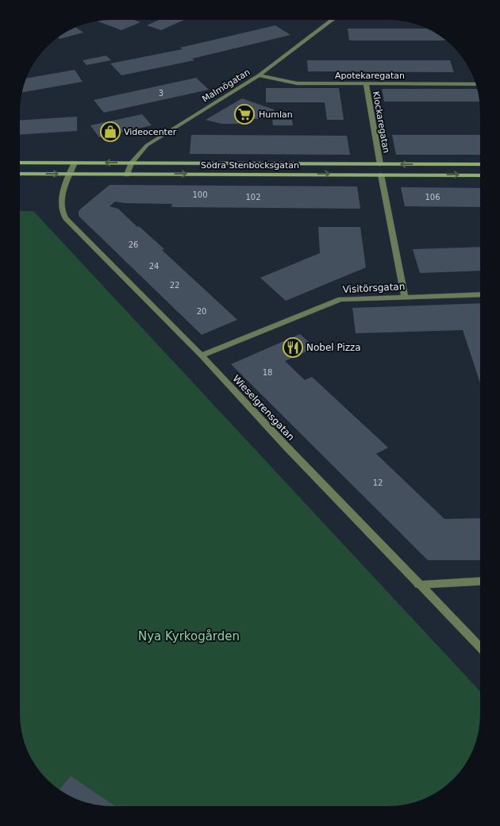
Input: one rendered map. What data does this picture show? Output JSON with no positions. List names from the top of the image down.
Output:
{
  "streets": {
    "main road": ["Södra Stenbocksgatan"],
    "street": [
      "Apotekaregatan",
      "Malmögatan",
      "Klockaregatan",
      "Visitörsgatan",
      "Wieselgrensgatan"
    ]
  },
  "crossings": [
    ["Apotekaregatan", "Malmögatan"],
    ["Apotekaregatan", "Klockaregatan"],
    ["Malmögatan", "Södra Stenbocksgatan"],
    ["Klockaregatan", "Södra Stenbocksgatan"],
    ["Södra Stenbocksgatan", "Wieselgrensgatan"],
    ["Visitörsgatan", "Wieselgrensgatan"]
  ],
  "parks": ["Nya Kyrkogården"],
  "places": {
    "supermarket": ["Humlan"],
    "shop": ["Videocenter"],
    "restaurant": ["Nobel Pizza"]
  },
  "house_numbers": [
    "3",
    "100",
    "102",
    "106",
    "26",
    "24",
    "22",
    "20",
    "18",
    "12"
  ]
}
